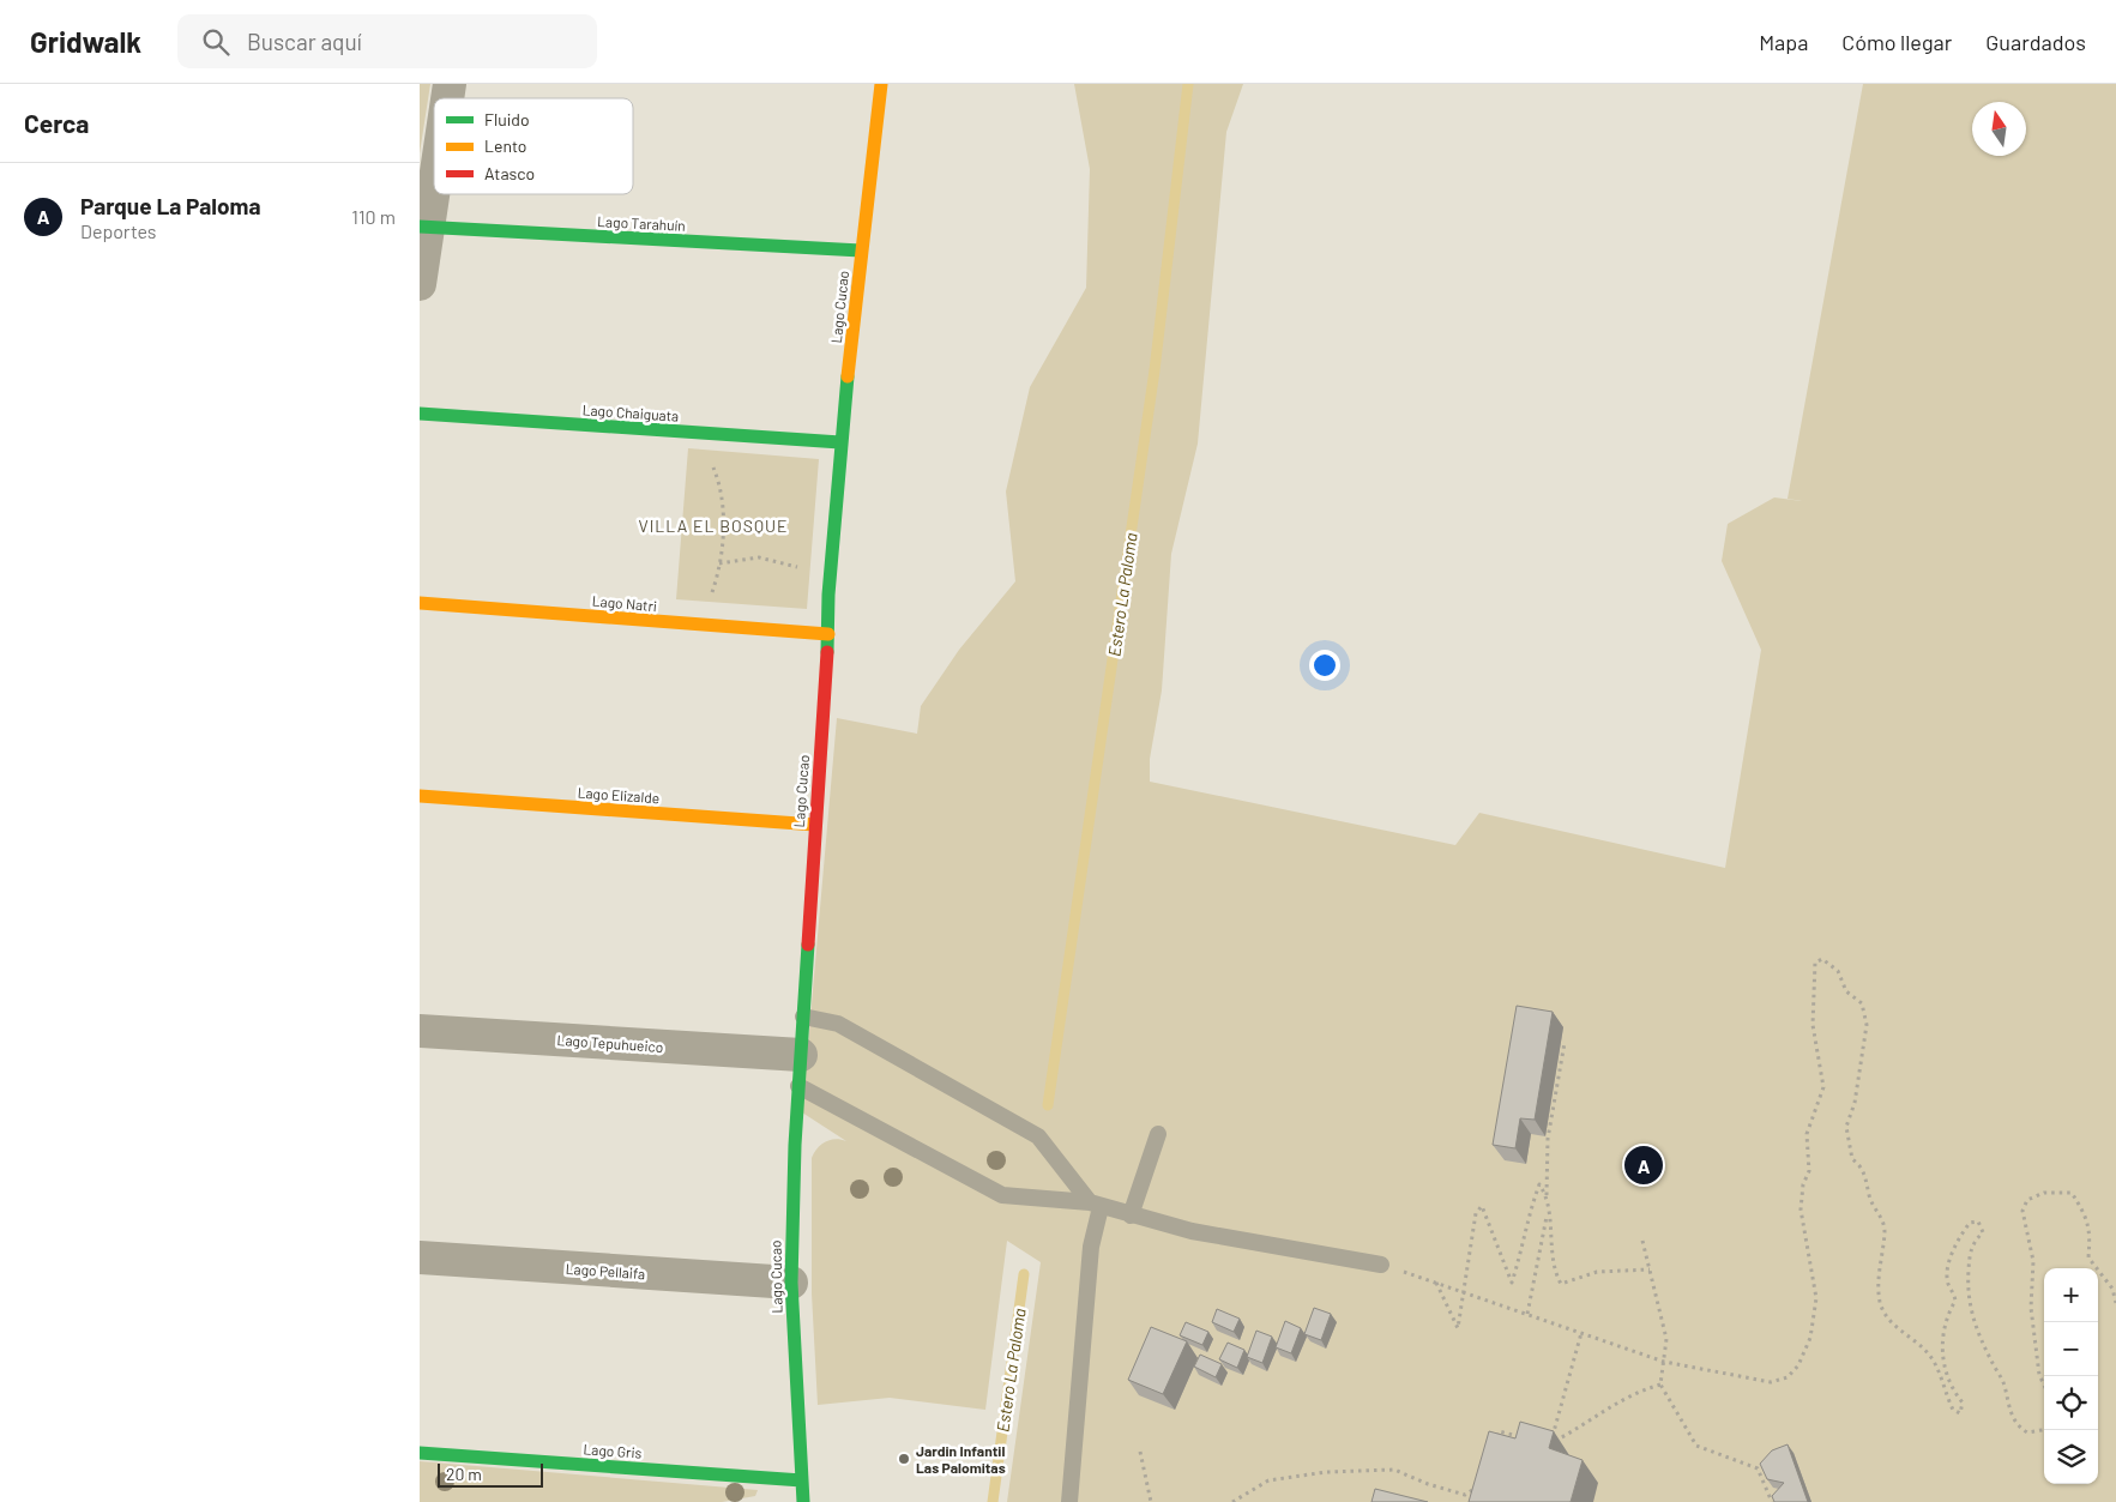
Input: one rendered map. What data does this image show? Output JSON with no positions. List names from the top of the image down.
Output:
{
  "streets": {
    "street": [
      "Lago Tarahuín",
      "Lago Cucao",
      "Lago Chaiguata",
      "Lago Natri",
      "Lago Elizalde",
      "Lago Tepuhueico",
      "Lago Pellaifa",
      "Lago Gris"
    ]
  },
  "crossings": [
    ["Lago Tarahuín", "Lago Cucao"],
    ["Lago Cucao", "Lago Chaiguata"],
    ["Lago Cucao", "Lago Natri"],
    ["Lago Cucao", "Lago Elizalde"],
    ["Lago Cucao", "Lago Tepuhueico"],
    ["Lago Cucao", "Lago Pellaifa"],
    ["Lago Cucao", "Lago Gris"]
  ],
  "districts": ["VILLA EL BOSQUE"],
  "water": ["Estero La Paloma"],
  "places": ["Jardin Infantil Las Palomitas"],
  "legend": ["Fluido", "Lento", "Atasco"],
  "scale_bar": "20 m",
  "north": "top",
  "page": {
    "header": "Gridwalk",
    "search": "Buscar aquí",
    "nav": ["Mapa", "Cómo llegar", "Guardados"],
    "heading": "Cerca",
    "list": [
      {
        "mark": "A",
        "name": "Parque La Paloma",
        "note": "Deportes",
        "value": "110 m"
      }
    ],
    "pins": "A",
    "map_buttons": ["+", "−"],
    "scale": "20 m"
  }
}
